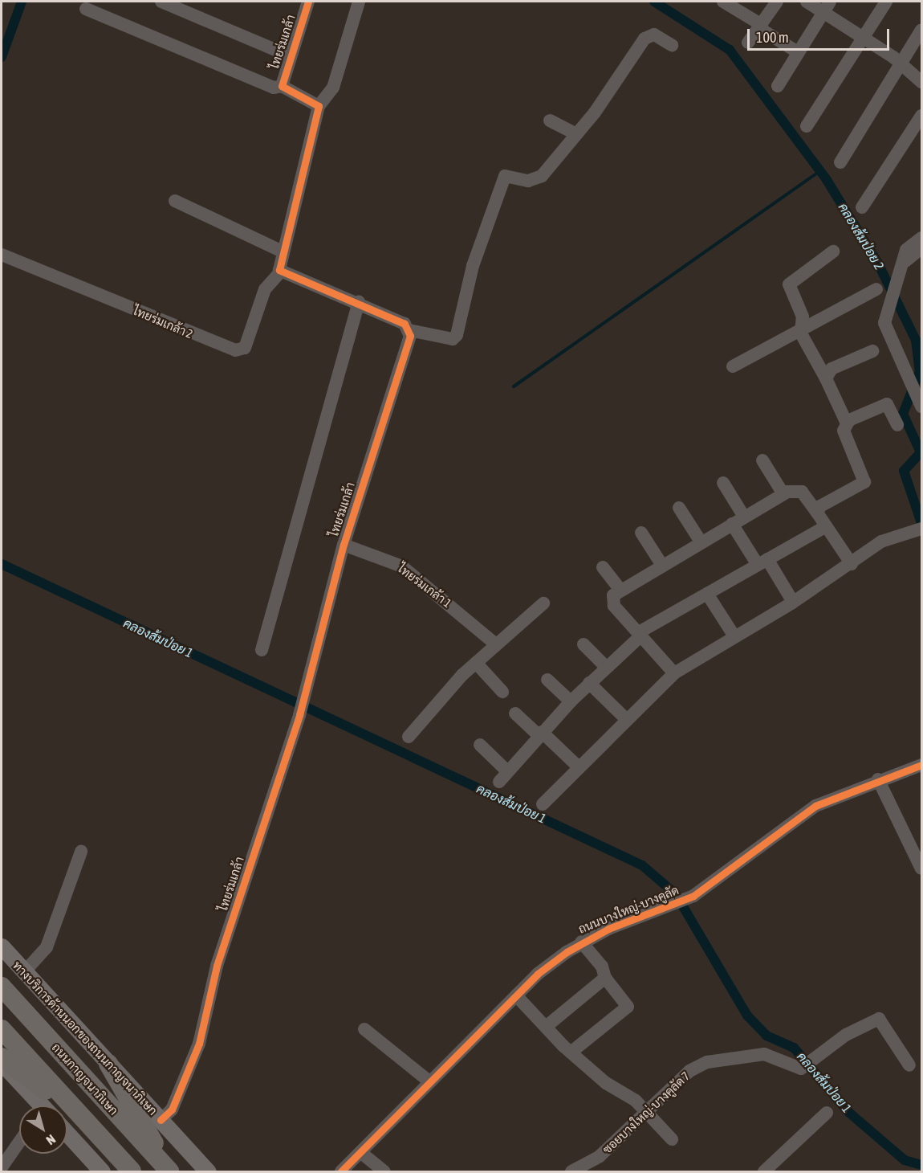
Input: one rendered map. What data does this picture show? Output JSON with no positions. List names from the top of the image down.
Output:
{
  "streets": {
    "highway": ["ถนนกาญจนาภิเษก"],
    "main road": ["ทางบริการด้านนอกของถนนกาญจนาภิเษก"],
    "street": [
      "ไทยร่มเกล้า",
      "ไทยร่มเกล้า 2",
      "ไทยร่มเกล้า 1",
      "ถนนบางใหญ่-บางคูลัด",
      "ซอยบางใหญ่-บางคูลัด 7"
    ]
  },
  "crossings": [
    ["ไทยร่มเกล้า", "ไทยร่มเกล้า 1"],
    ["ไทยร่มเกล้า", "ทางบริการด้านนอกของถนนกาญจนาภิเษก"]
  ],
  "water": ["คลองส้มป่อย 2", "คลองส้มป่อย 1"],
  "scale_bar": "100 m",
  "north": "bottom right"
}
